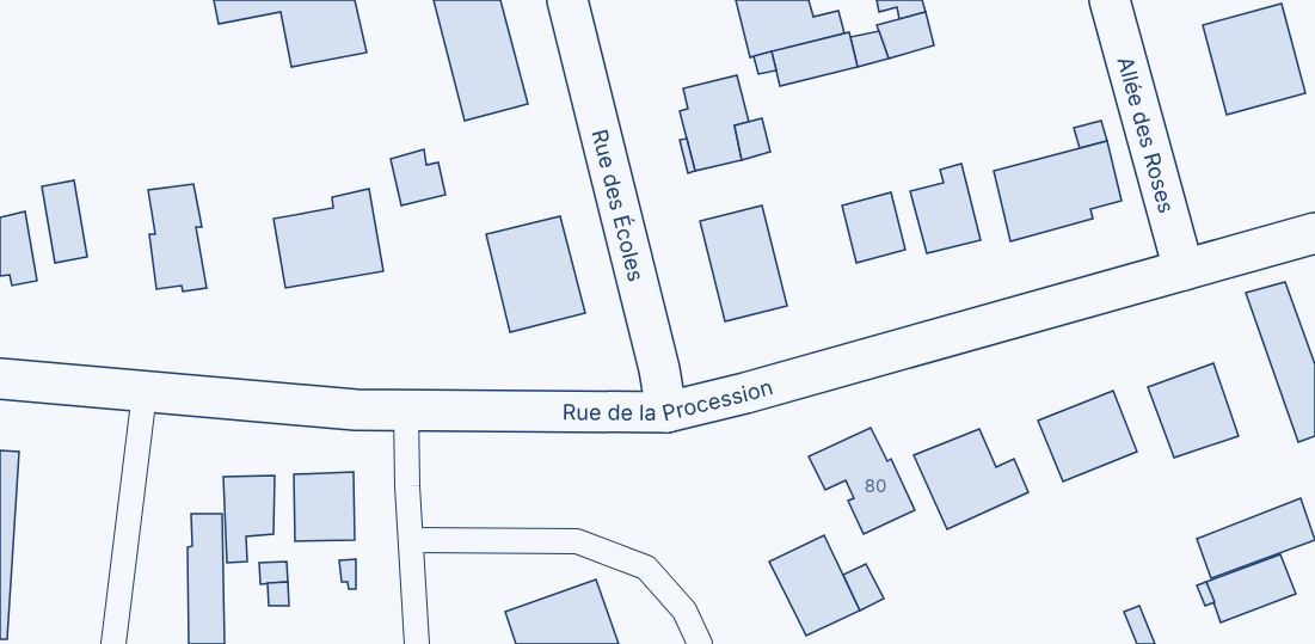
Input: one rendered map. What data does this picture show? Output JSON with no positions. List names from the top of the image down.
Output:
{
  "streets": {
    "street": ["Allée des Roses", "Rue des Écoles", "Rue de la Procession"]
  },
  "crossings": [
    ["Allée des Roses", "Rue de la Procession"],
    ["Rue des Écoles", "Rue de la Procession"]
  ],
  "house_numbers": ["80"]
}
